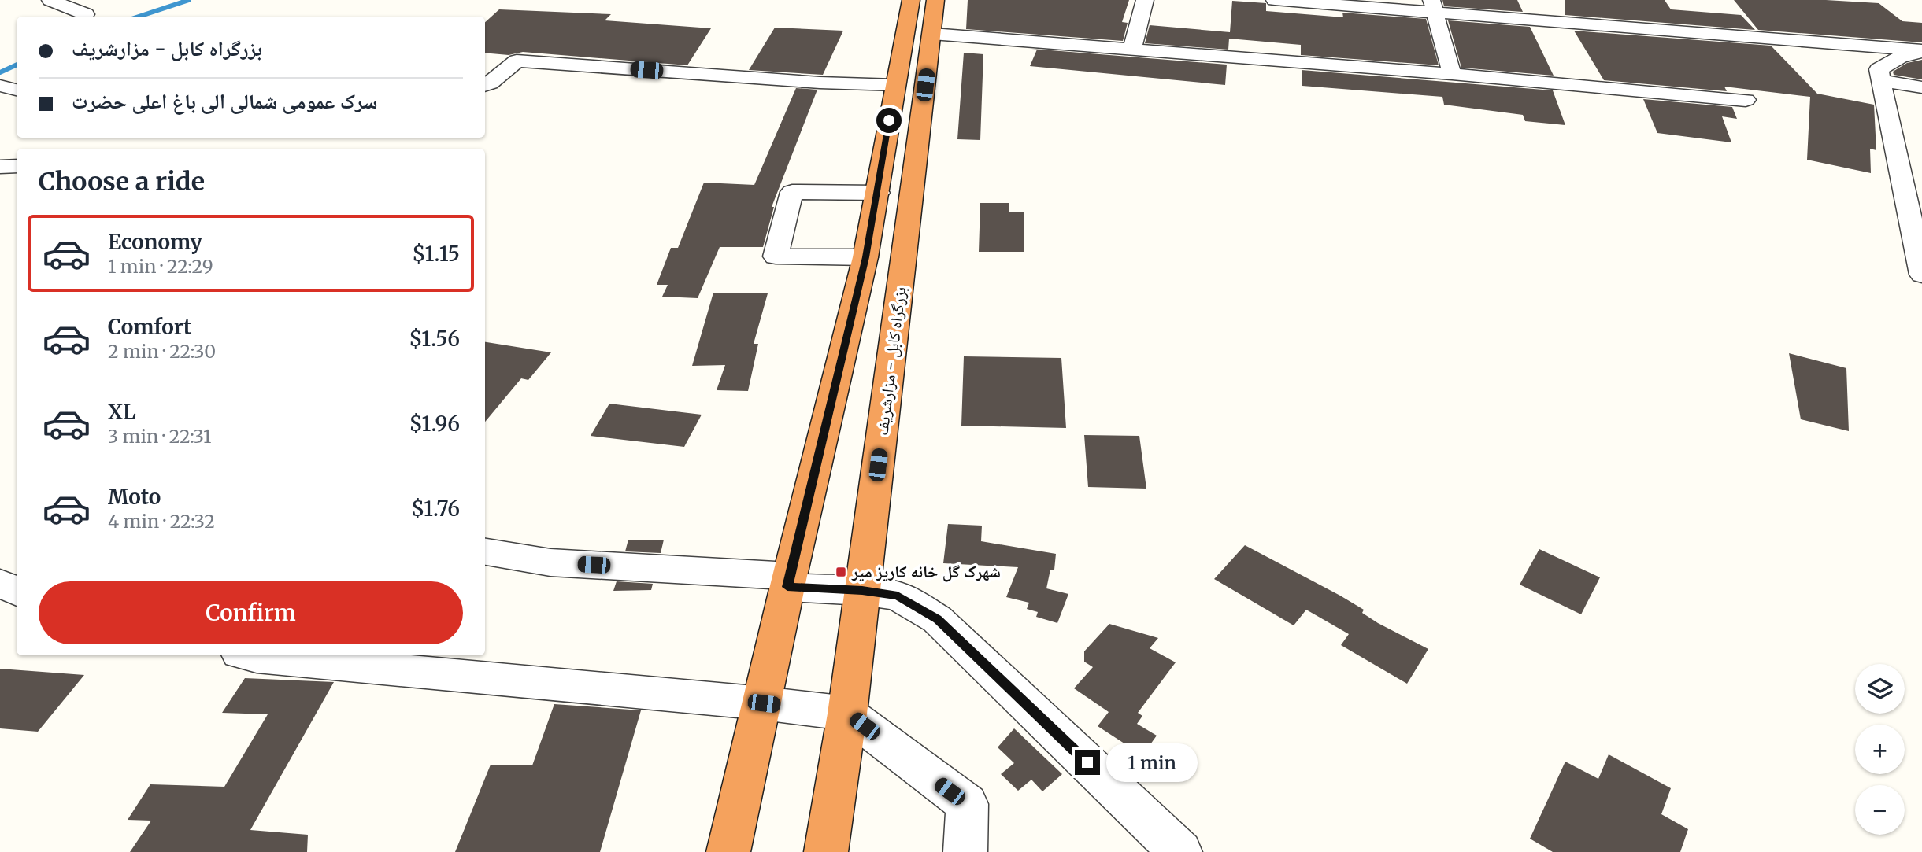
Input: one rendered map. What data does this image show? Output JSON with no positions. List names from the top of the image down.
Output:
{
  "streets": {
    "highway": ["بزرگراه کابل - مزارشریف"]
  },
  "places": {
    "transit": ["شهرک گل خانه کاریز میر"]
  },
  "page": {
    "banner": ["بزرگراه کابل - مزارشریف", "سرک عمومی شمالی الی باغ اعلی حضرت"],
    "heading": "Choose a ride",
    "list": [
      {
        "name": "Economy",
        "note": "1 min · 22:29",
        "value": "$1.15"
      },
      {
        "name": "Comfort",
        "note": "2 min · 22:30",
        "value": "$1.56"
      },
      {
        "name": "XL",
        "note": "3 min · 22:31",
        "value": "$1.96"
      },
      {
        "name": "Moto",
        "note": "4 min · 22:32",
        "value": "$1.76"
      }
    ],
    "buttons": "Confirm",
    "map_buttons": ["+", "−"],
    "bubble": "1 min"
  }
}
